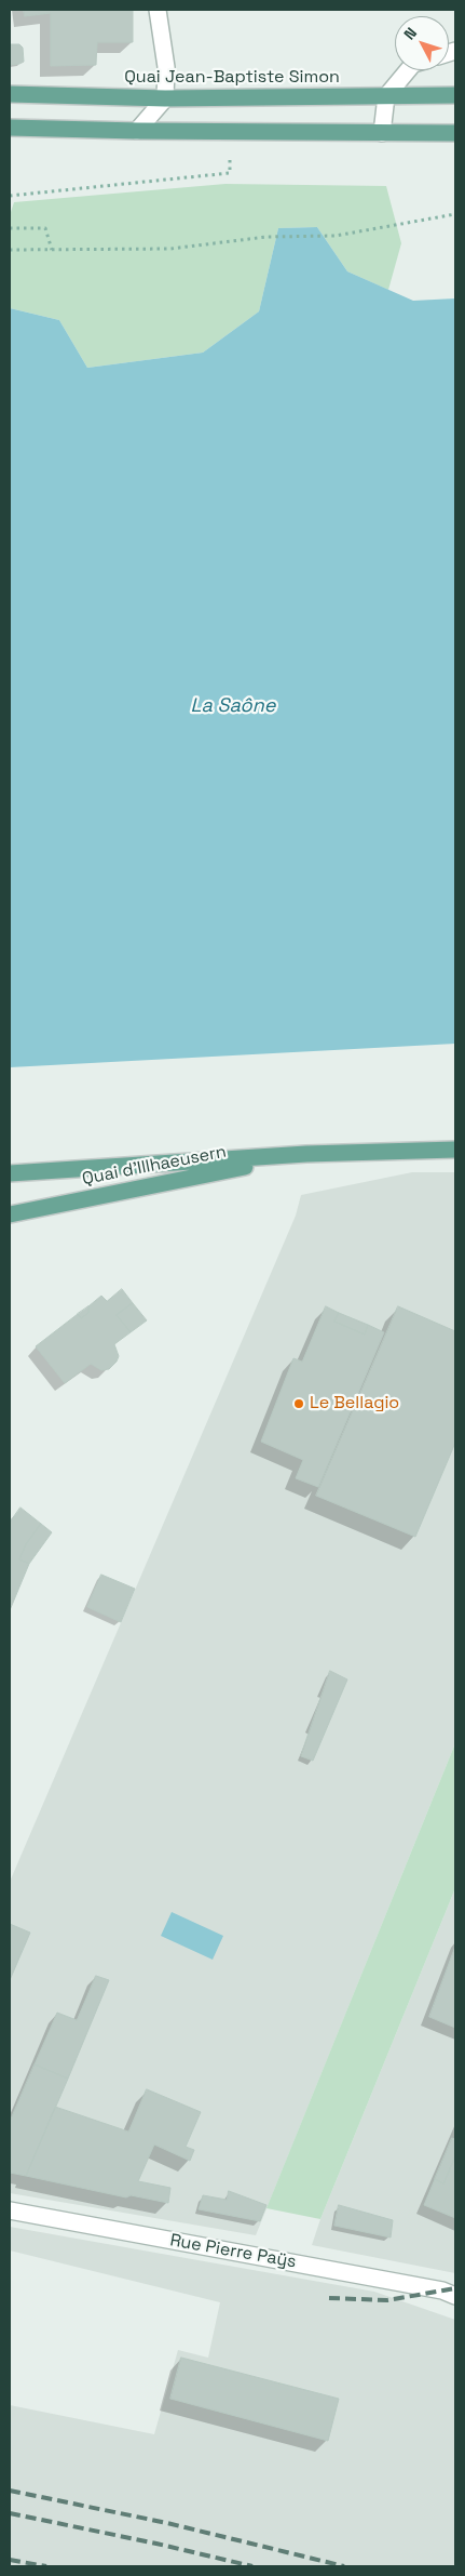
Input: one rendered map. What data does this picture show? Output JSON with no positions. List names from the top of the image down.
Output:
{
  "streets": {
    "main road": ["Quai Jean-Baptiste Simon", "Quai d'Illhaeusern"],
    "street": ["Rue Pierre Paÿs"]
  },
  "water": ["La Saône"],
  "places": ["Le Bellagio"],
  "north": "top left"
}
